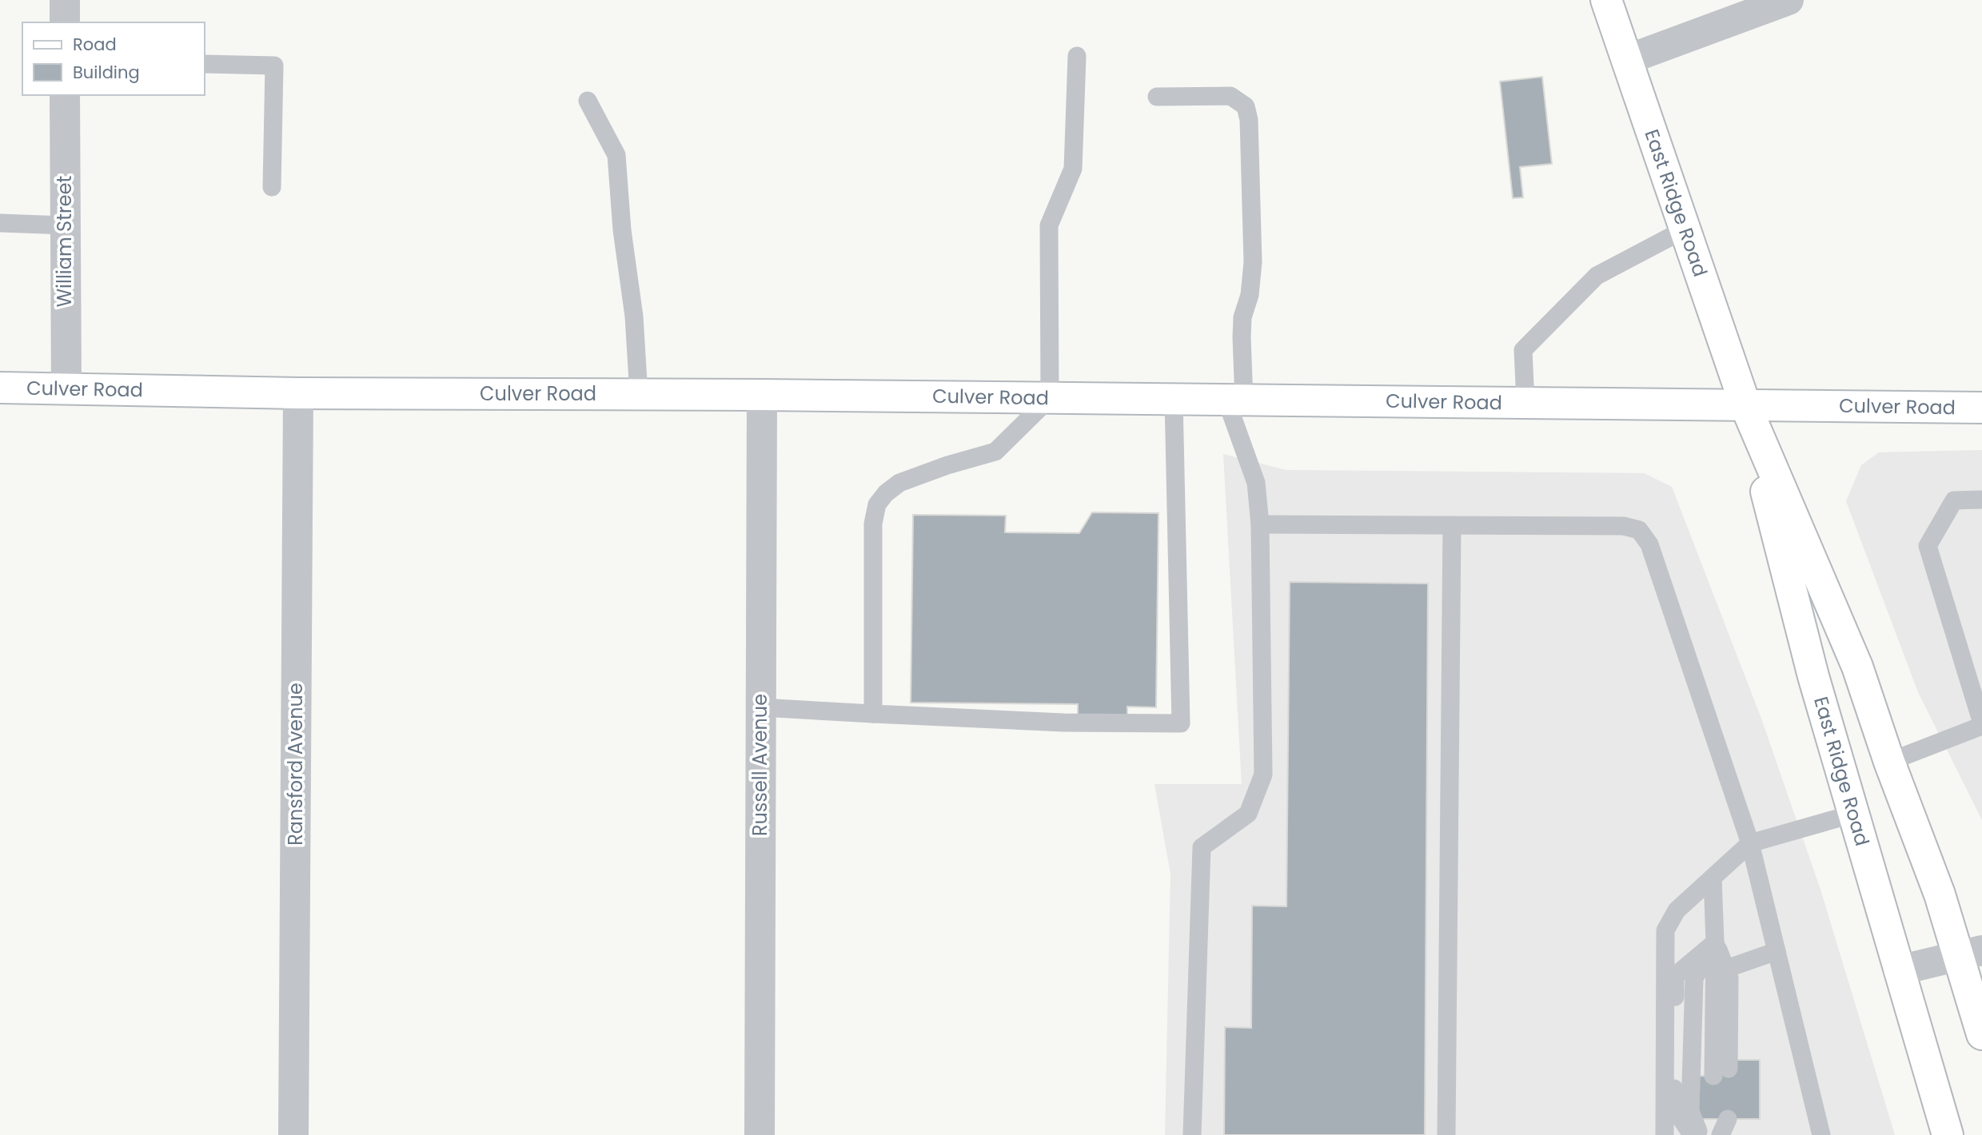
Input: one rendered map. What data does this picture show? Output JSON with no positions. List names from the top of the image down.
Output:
{
  "streets": {
    "main road": ["East Ridge Road", "Culver Road"],
    "street": ["William Street", "Ransford Avenue", "Russell Avenue"]
  },
  "crossings": [
    ["East Ridge Road", "Culver Road"],
    ["William Street", "Culver Road"],
    ["Culver Road", "Ransford Avenue"],
    ["Culver Road", "Russell Avenue"]
  ],
  "legend": ["Road", "Building"]
}
